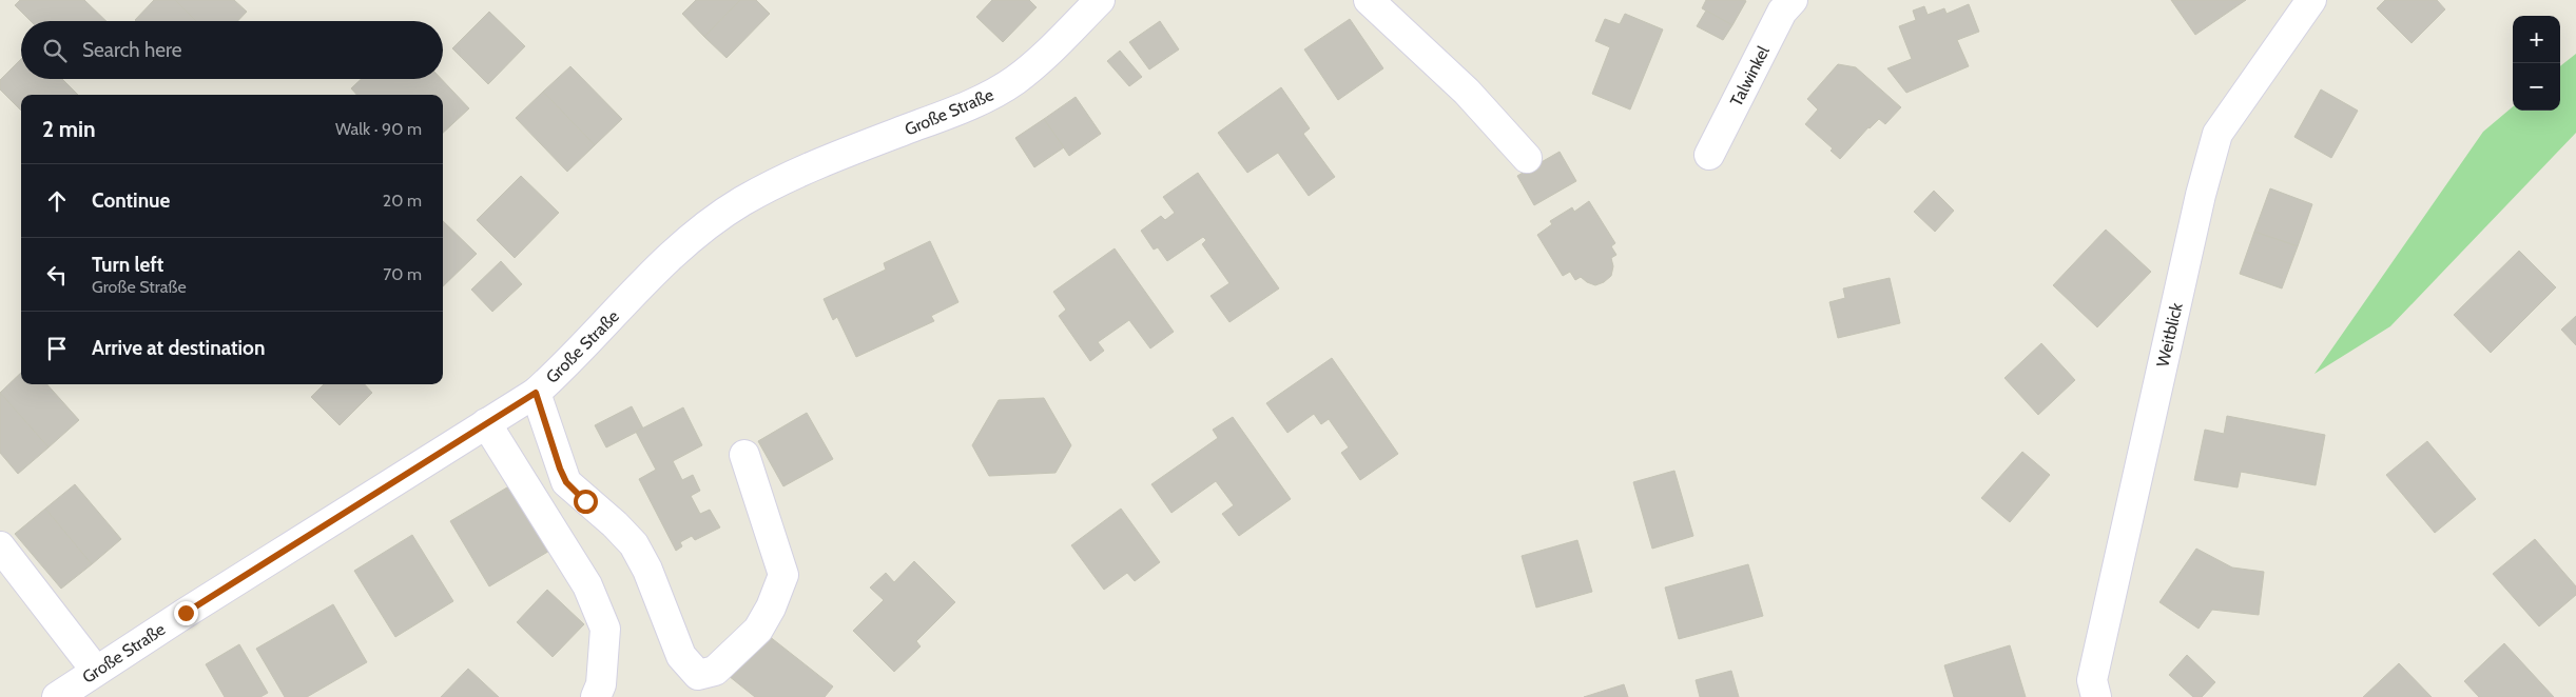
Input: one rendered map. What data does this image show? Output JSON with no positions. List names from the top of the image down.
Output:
{
  "streets": {
    "street": ["Talwinkel", "Große Straße", "Weitblick"]
  },
  "page": {
    "map_buttons": ["+", "−"],
    "search": "Search here",
    "heading": ["2 min", "Walk · 90 m"],
    "list": [
      ["Continue", "20 m"],
      ["Turn left", "Große Straße", "70 m"],
      "Arrive at destination"
    ]
  }
}
